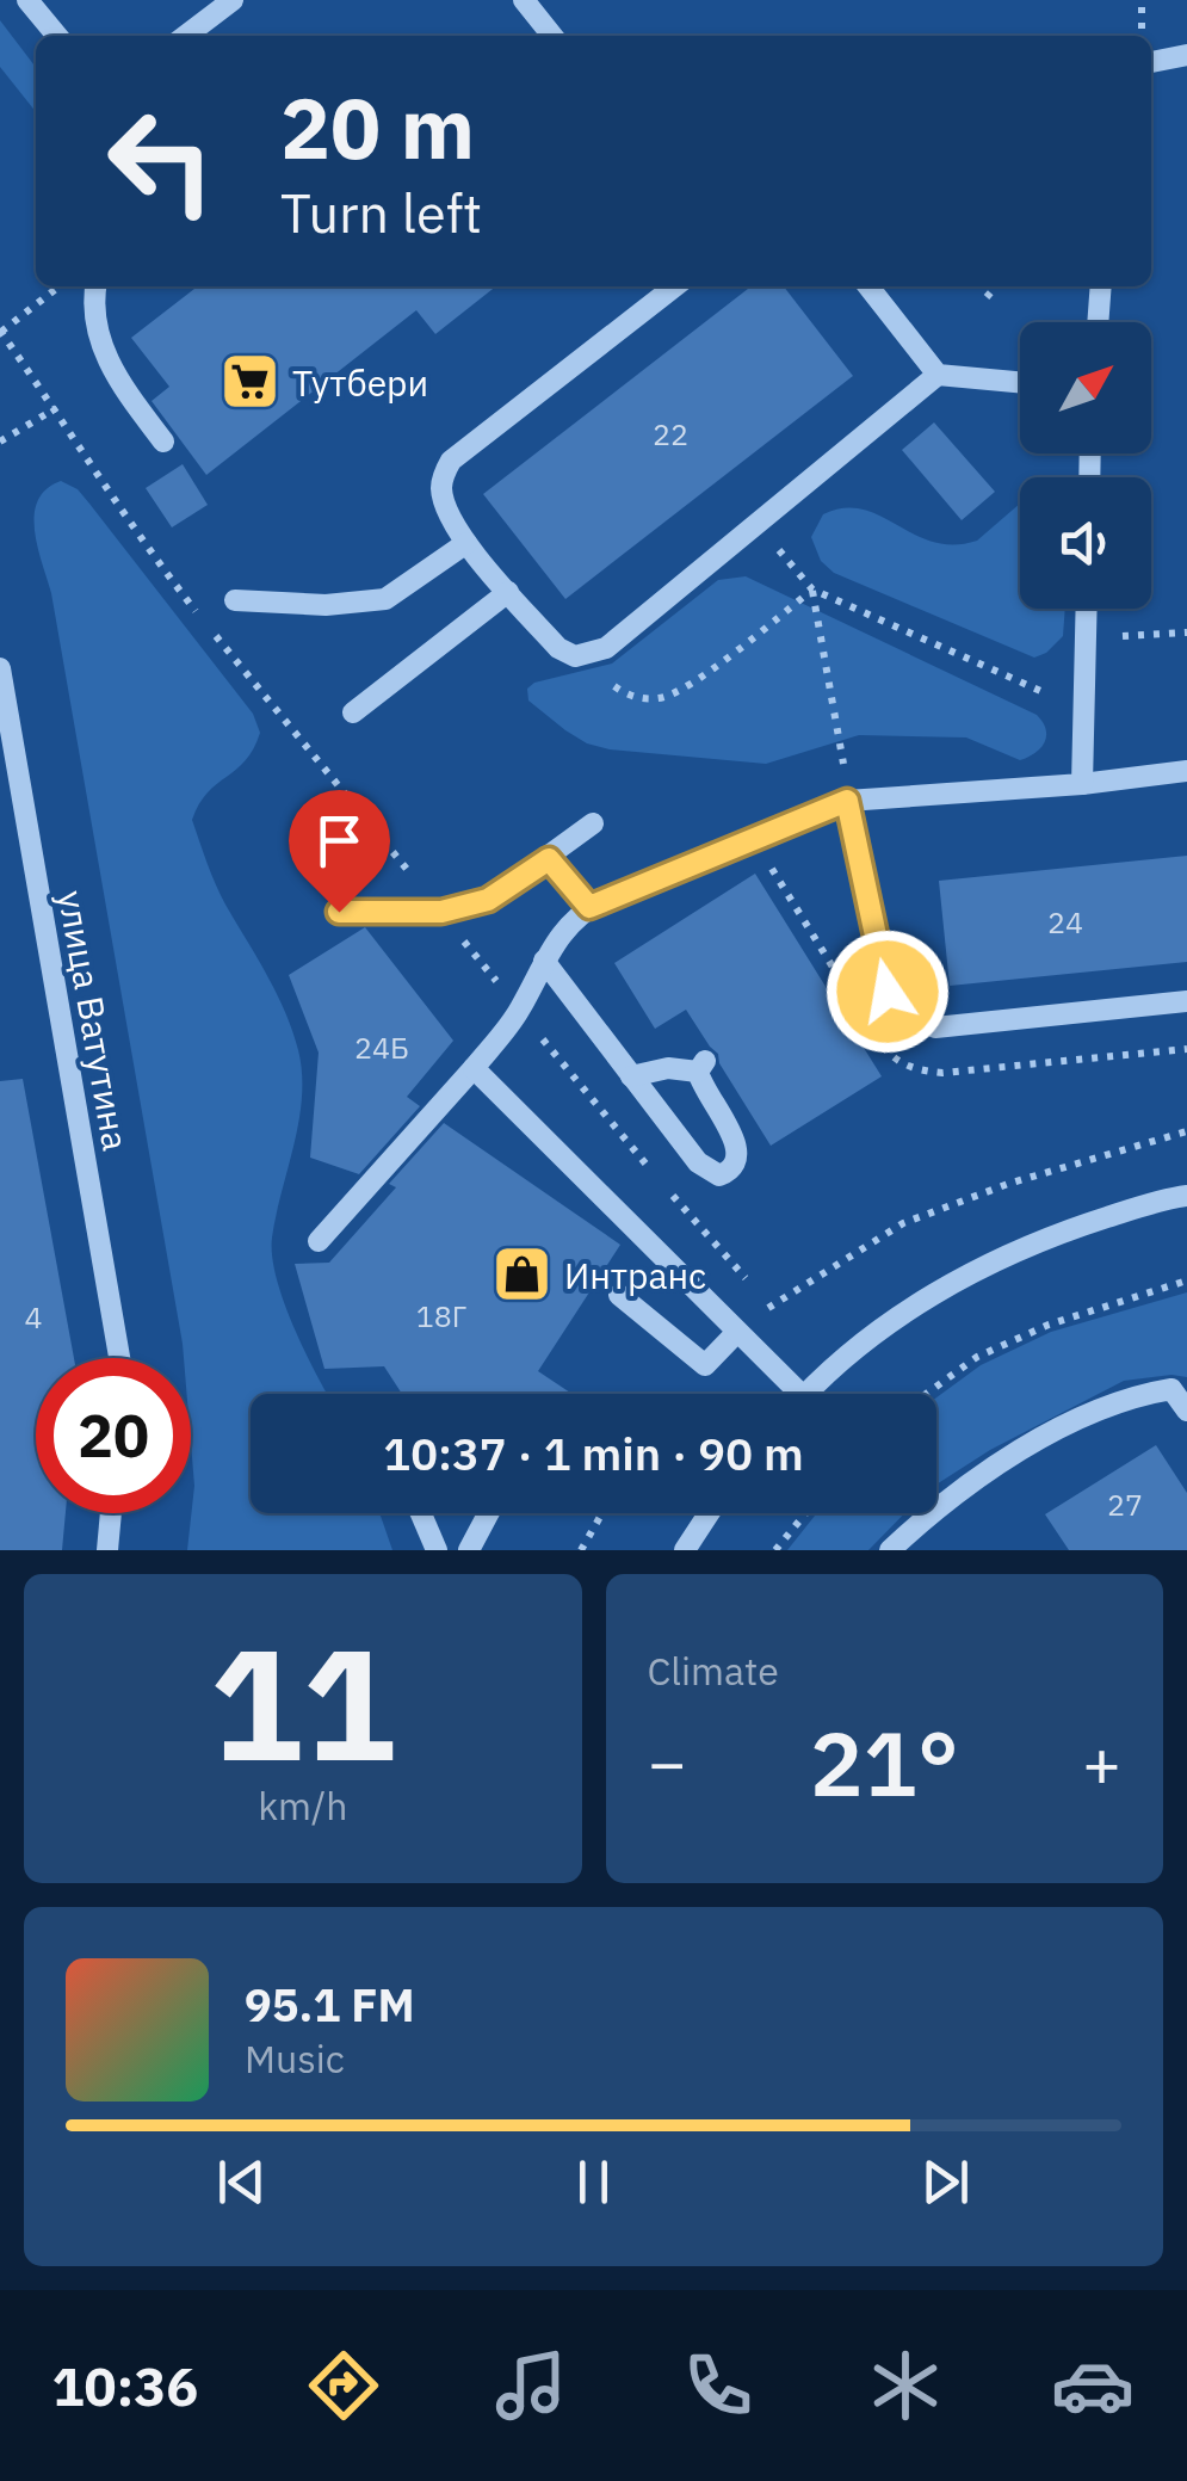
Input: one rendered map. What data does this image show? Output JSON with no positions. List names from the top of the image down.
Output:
{
  "streets": {
    "street": ["улица Ватутина"]
  },
  "places": {
    "supermarket": ["Тутбери"],
    "shop": ["Интранс"]
  },
  "house_numbers": [
    "22",
    "24",
    "24Б",
    "18Г",
    "4",
    "27"
  ],
  "north": "top right",
  "page": {
    "turn": ["20 m", "Turn left"],
    "limit": "20",
    "trip": "10:37 · 1 min · 90 m",
    "tile": [
      ["11", "km/h"],
      "Climate"
    ],
    "heat": ["−", "21°", "+"],
    "song": ["95.1 FM", "Music"],
    "tabs": "10:36"
  }
}
